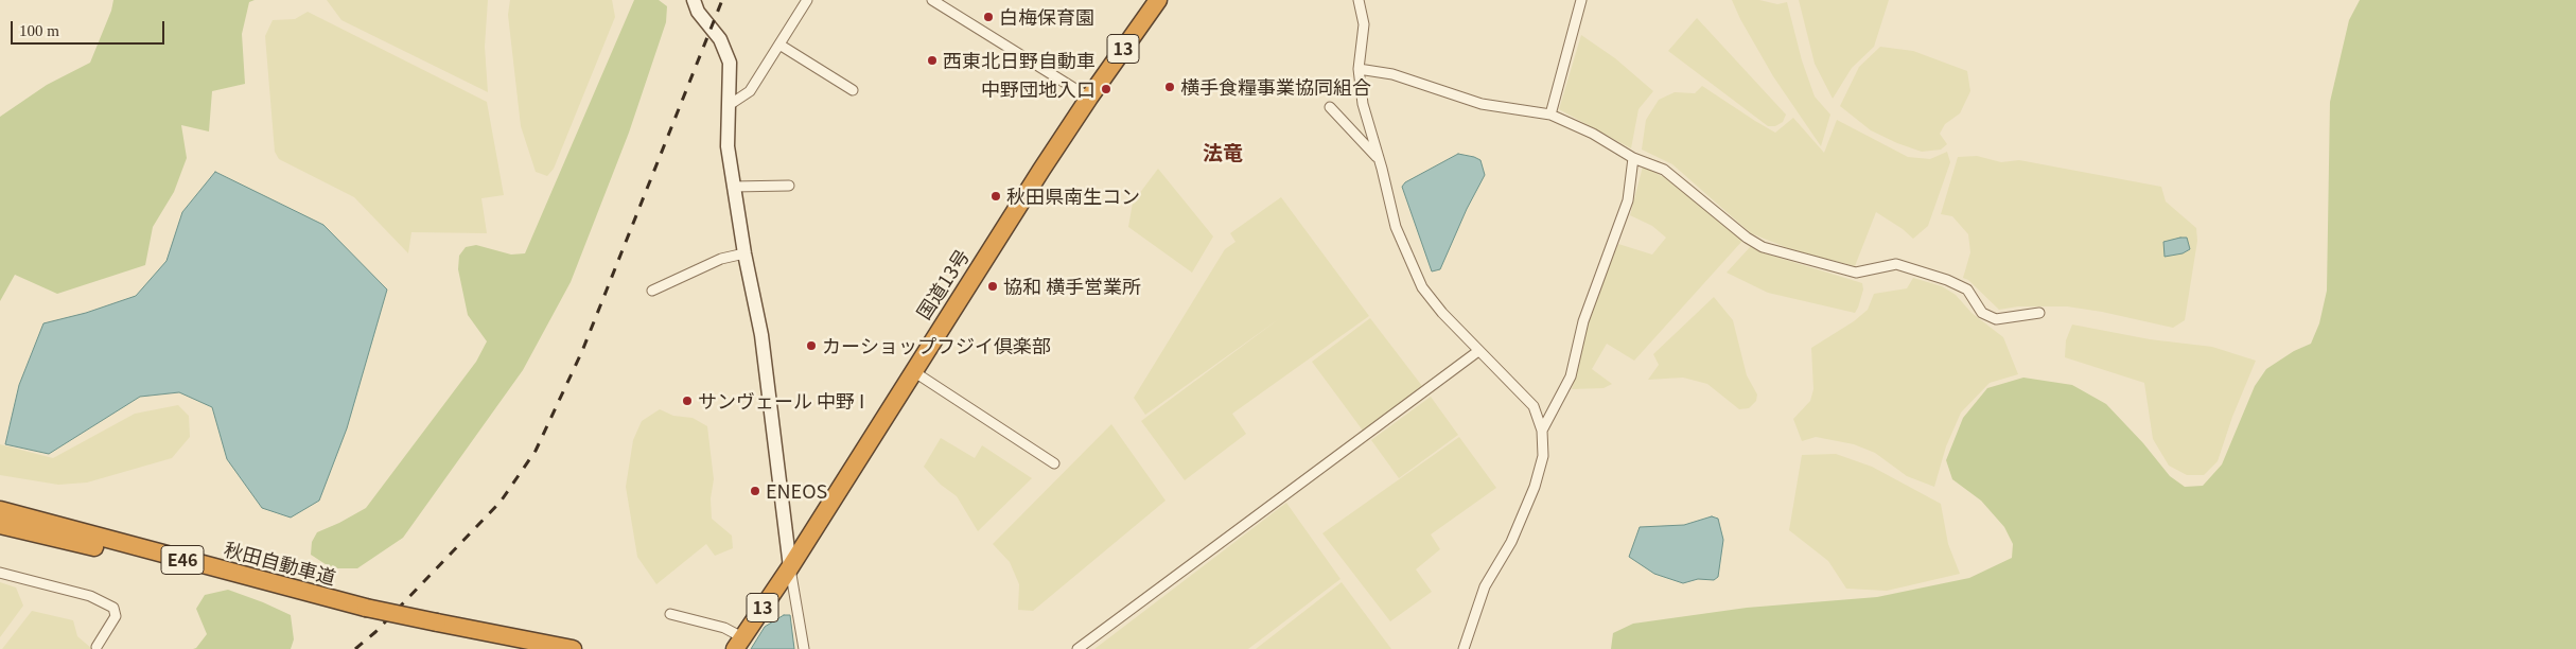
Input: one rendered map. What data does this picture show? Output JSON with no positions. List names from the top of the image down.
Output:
{
  "streets": {
    "highway": [
      "13",
      "国道13号",
      "E46",
      "秋田自動車道"
    ]
  },
  "districts": ["法竜"],
  "places": [
    "白梅保育園",
    "西東北日野自動車",
    "横手食糧事業協同組合",
    "中野団地入口",
    "秋田県南生コン",
    "協和 横手営業所",
    "カーショップフジイ倶楽部",
    "サンヴェール 中野 I",
    "ENEOS"
  ],
  "scale_bar": "100 m"
}
